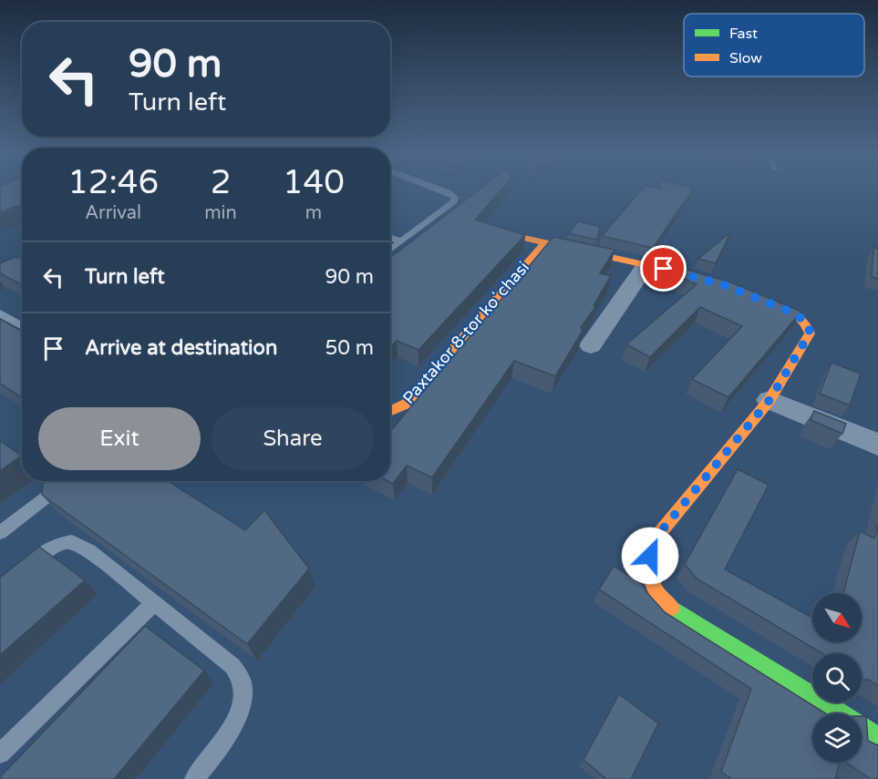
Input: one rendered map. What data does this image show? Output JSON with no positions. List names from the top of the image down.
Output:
{
  "streets": {
    "street": ["Paxtakor 8-tor koʻchasi"]
  },
  "legend": ["Fast", "Slow"],
  "north": "bottom right",
  "page": {
    "turn": ["90 m", "Turn left"],
    "eta": [
      "12:46",
      "Arrival",
      "2",
      "min",
      "140",
      "m"
    ],
    "list": [
      {
        "name": "Turn left",
        "value": "90 m"
      },
      {
        "name": "Arrive at destination",
        "value": "50 m"
      }
    ],
    "buttons": ["Exit", "Share"]
  }
}
